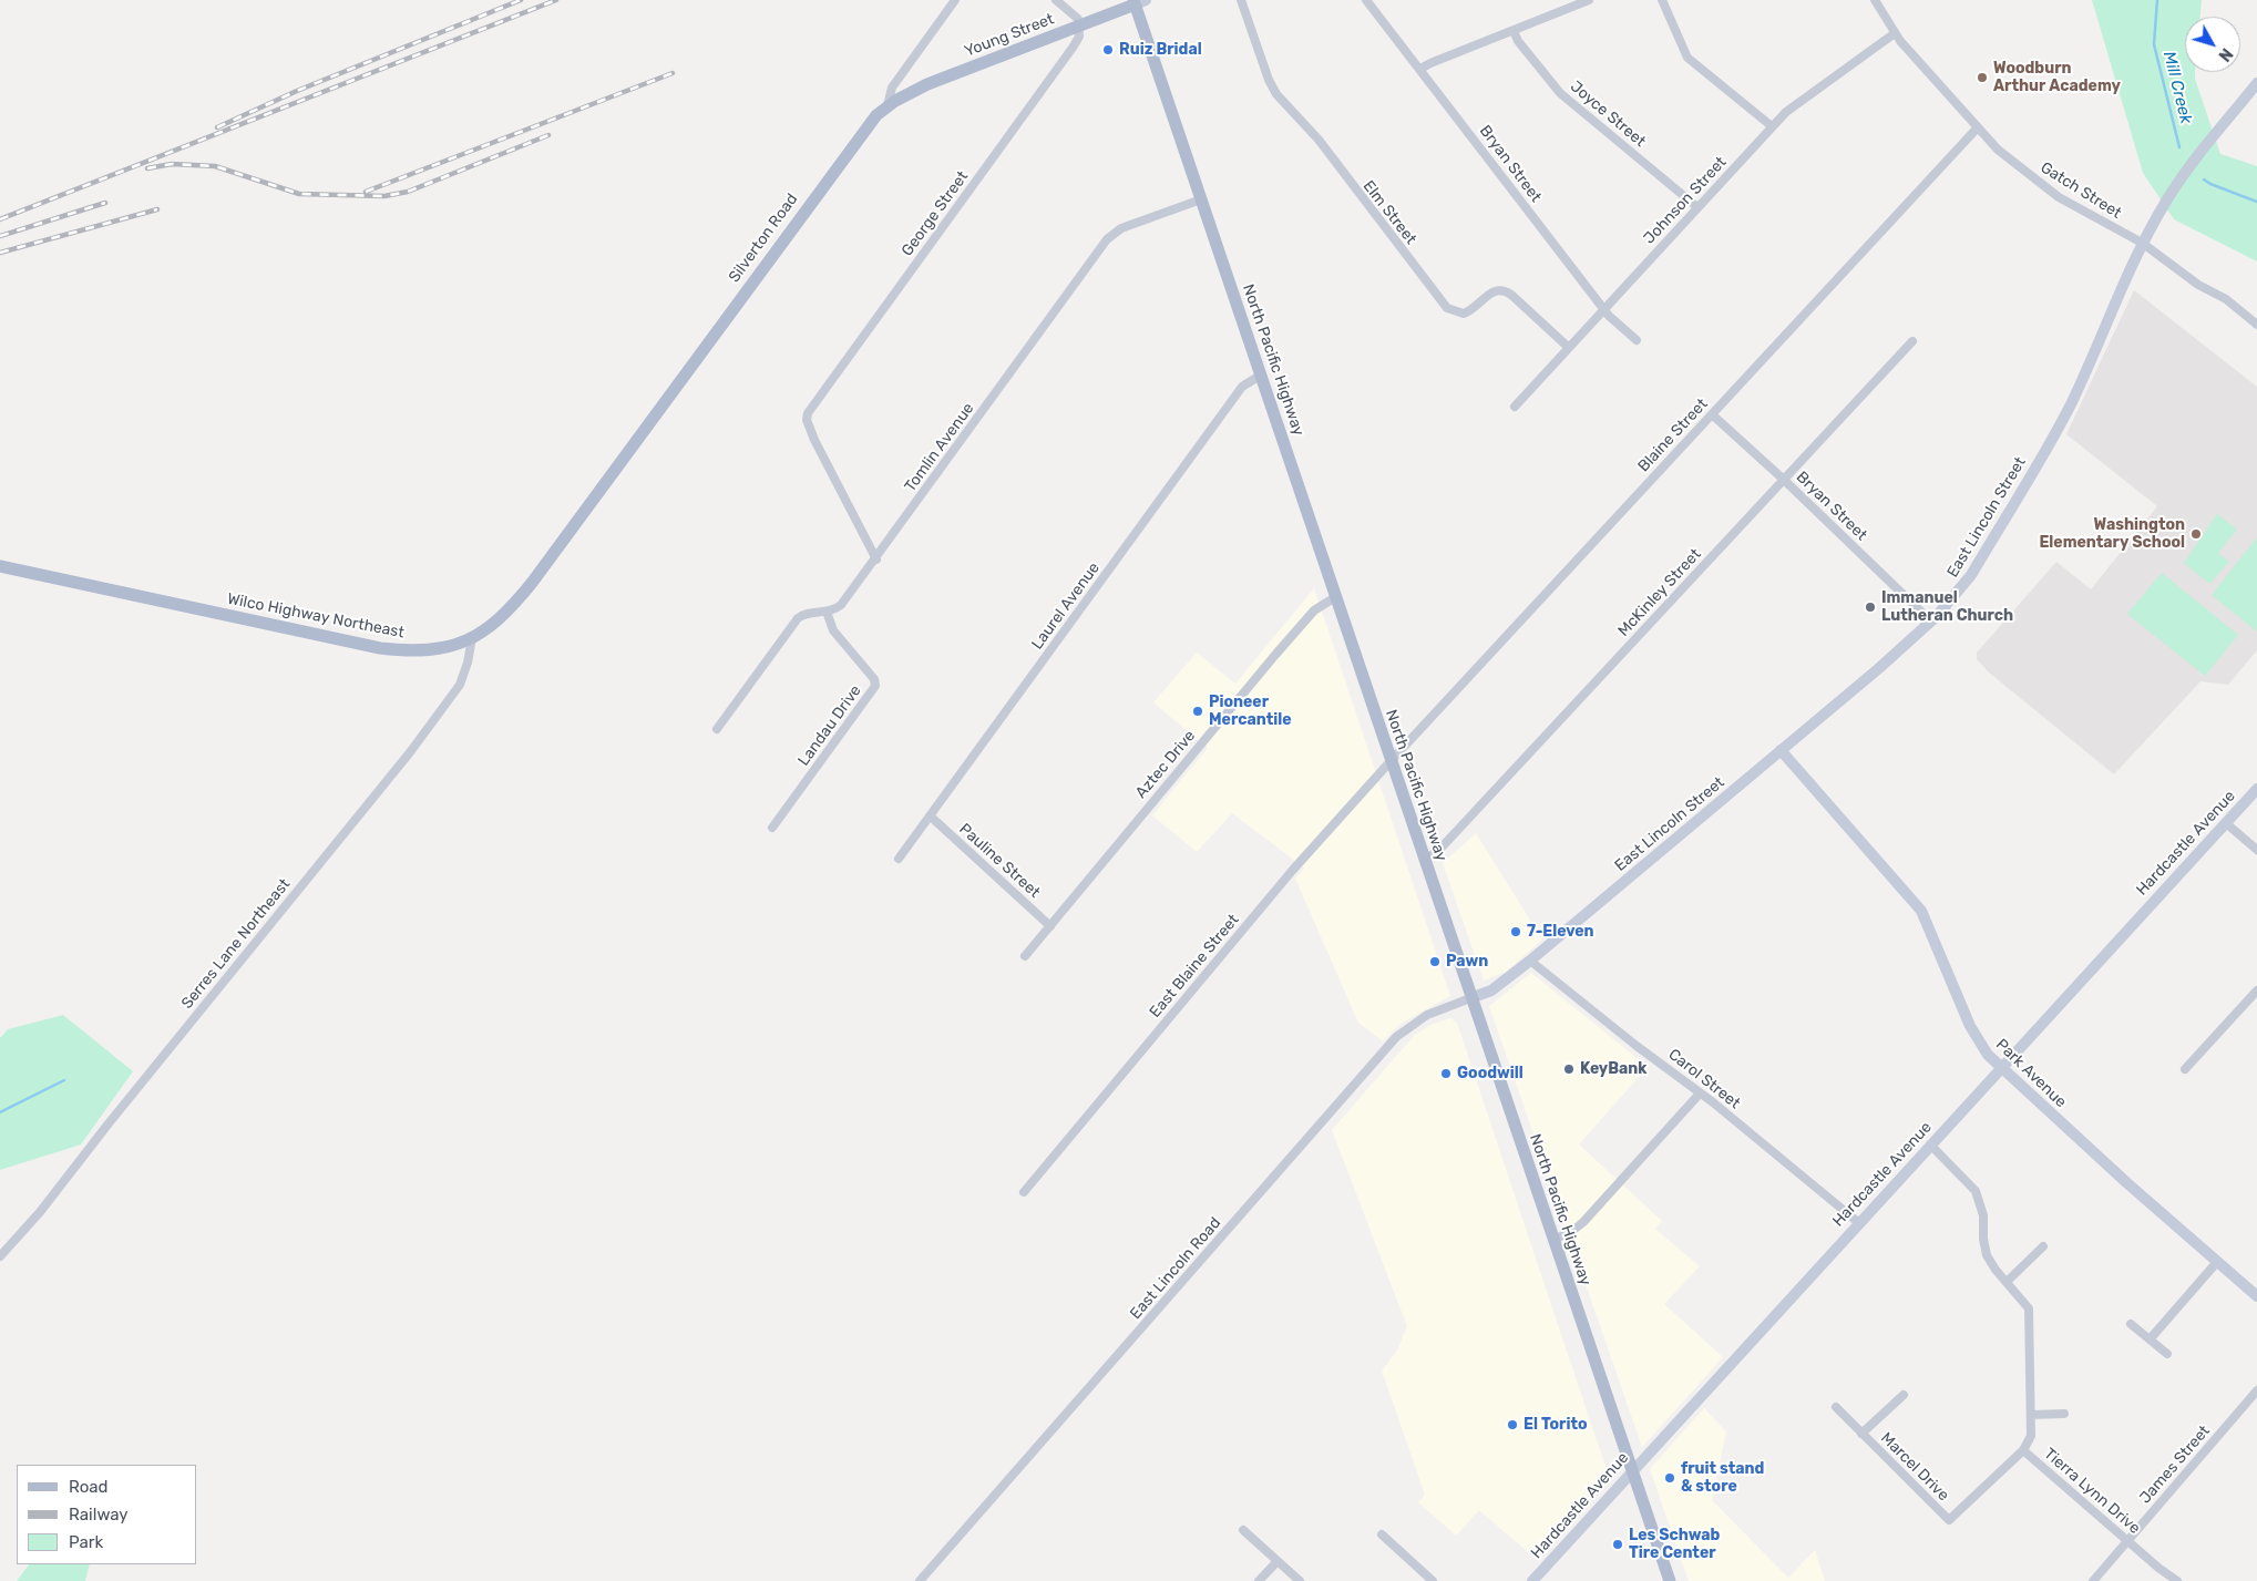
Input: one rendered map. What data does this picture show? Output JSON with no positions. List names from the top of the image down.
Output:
{
  "streets": {
    "main road": [
      "Young Street",
      "Silverton Road",
      "North Pacific Highway",
      "Wilco Highway Northeast"
    ],
    "street": [
      "Joyce Street",
      "Bryan Street",
      "Gatch Street",
      "Johnson Street",
      "Elm Street",
      "George Street",
      "Blaine Street",
      "Tomlin Avenue",
      "East Lincoln Street",
      "McKinley Street",
      "Laurel Avenue",
      "Landau Drive",
      "Aztec Drive",
      "Hardcastle Avenue",
      "Pauline Street",
      "Serres Lane Northeast",
      "East Blaine Street",
      "Park Avenue",
      "Carol Street",
      "East Lincoln Road",
      "James Street",
      "Marcel Drive",
      "Tierra Lynn Drive"
    ]
  },
  "crossings": [
    ["Young Street", "George Street"],
    ["Young Street", "Silverton Road"],
    ["Young Street", "North Pacific Highway"],
    ["Joyce Street", "Johnson Street"],
    ["Bryan Street", "Johnson Street"],
    ["Bryan Street", "Blaine Street"],
    ["Bryan Street", "East Lincoln Street"],
    ["Bryan Street", "McKinley Street"],
    ["Gatch Street", "Johnson Street"],
    ["Gatch Street", "Blaine Street"],
    ["Gatch Street", "East Lincoln Street"],
    ["Johnson Street", "Elm Street"],
    ["George Street", "Tomlin Avenue"],
    ["Silverton Road", "Wilco Highway Northeast"],
    ["North Pacific Highway", "Blaine Street"],
    ["North Pacific Highway", "Tomlin Avenue"],
    ["North Pacific Highway", "East Lincoln Street"],
    ["North Pacific Highway", "McKinley Street"],
    ["North Pacific Highway", "Laurel Avenue"],
    ["North Pacific Highway", "Aztec Drive"],
    ["North Pacific Highway", "Hardcastle Avenue"],
    ["North Pacific Highway", "East Blaine Street"],
    ["North Pacific Highway", "East Lincoln Road"],
    ["Blaine Street", "East Blaine Street"],
    ["Tomlin Avenue", "Landau Drive"],
    ["East Lincoln Street", "Park Avenue"],
    ["East Lincoln Street", "Carol Street"],
    ["East Lincoln Street", "East Lincoln Road"],
    ["Laurel Avenue", "Pauline Street"],
    ["Wilco Highway Northeast", "Serres Lane Northeast"],
    ["Aztec Drive", "Pauline Street"],
    ["Hardcastle Avenue", "Park Avenue"],
    ["Hardcastle Avenue", "Carol Street"],
    ["Hardcastle Avenue", "Tierra Lynn Drive"],
    ["James Street", "Tierra Lynn Drive"],
    ["Marcel Drive", "Tierra Lynn Drive"]
  ],
  "water": ["Mill Creek"],
  "places": [
    "Ruiz Bridal",
    "Woodburn Arthur Academy",
    "Washington Elementary School",
    "Immanuel Lutheran Church",
    "Pioneer Mercantile",
    "7-Eleven",
    "Pawn",
    "KeyBank",
    "Goodwill",
    "El Torito",
    "fruit stand & store",
    "Les Schwab Tire Center"
  ],
  "legend": ["Road", "Railway", "Park"],
  "north": "bottom right"
}
